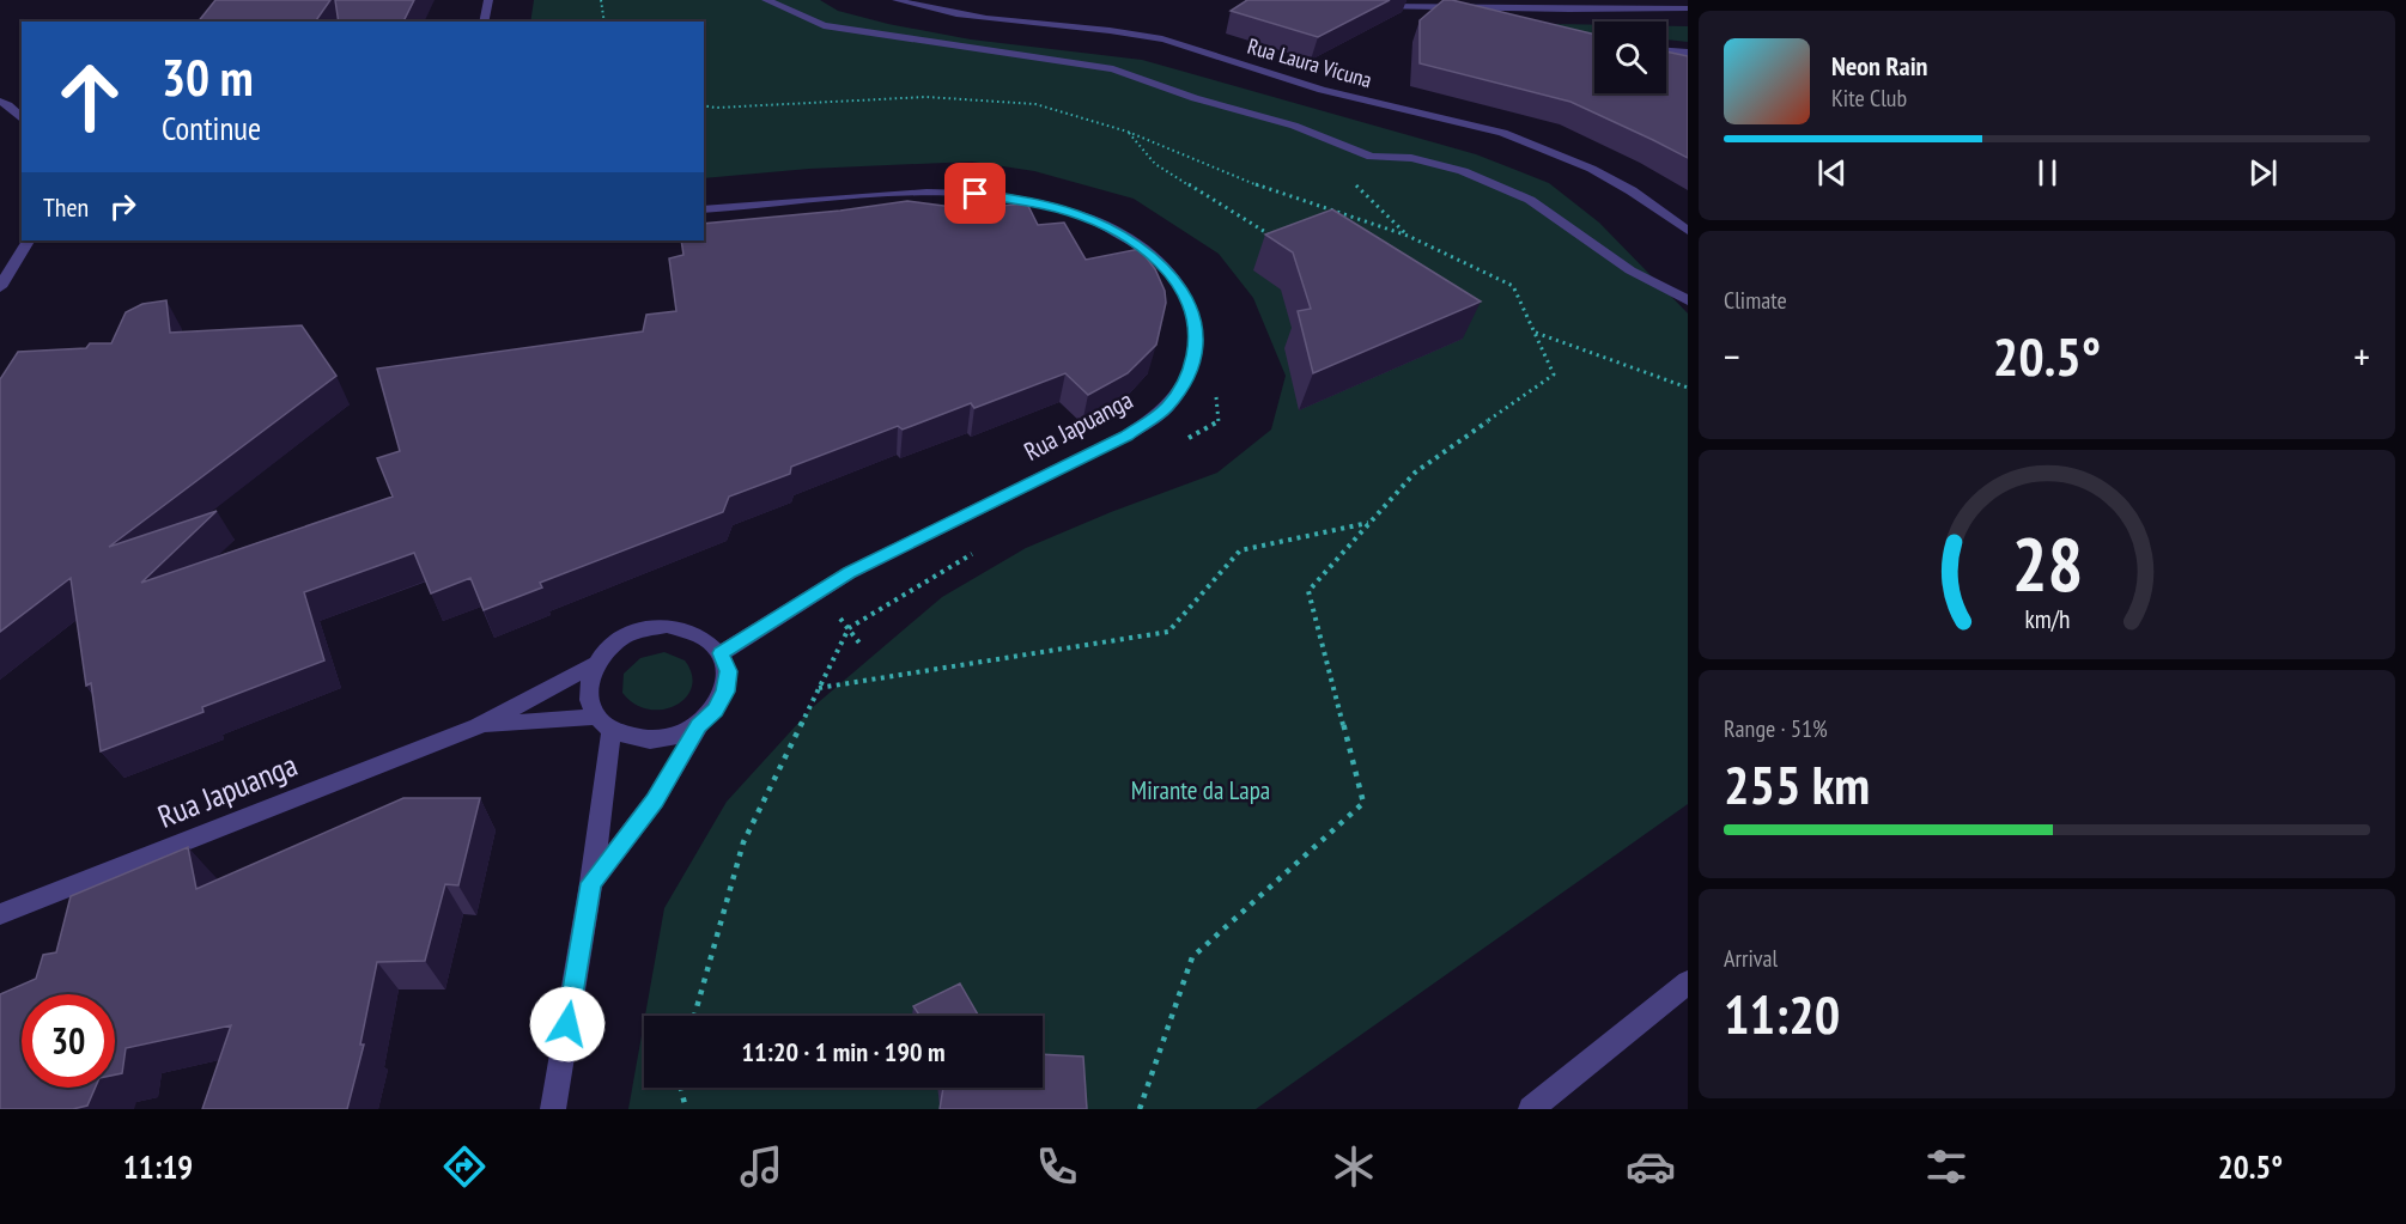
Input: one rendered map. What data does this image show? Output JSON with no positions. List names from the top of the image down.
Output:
{
  "streets": {
    "street": ["Rua Laura Vicuna", "Rua Japuanga"]
  },
  "parks": ["Mirante da Lapa"],
  "page": {
    "turn": ["30 m", "Continue"],
    "song": ["Neon Rain", "Kite Club"],
    "then": "Then",
    "tile": [
      "Climate",
      ["Range · 51%", "255 km"],
      ["Arrival", "11:20"]
    ],
    "heat": ["−", "20.5°", "+"],
    "limit": "30",
    "trip": "11:20 · 1 min · 190 m",
    "tabs": ["11:19", "20.5°"],
    "gauge": ["28", "km/h"]
  }
}
